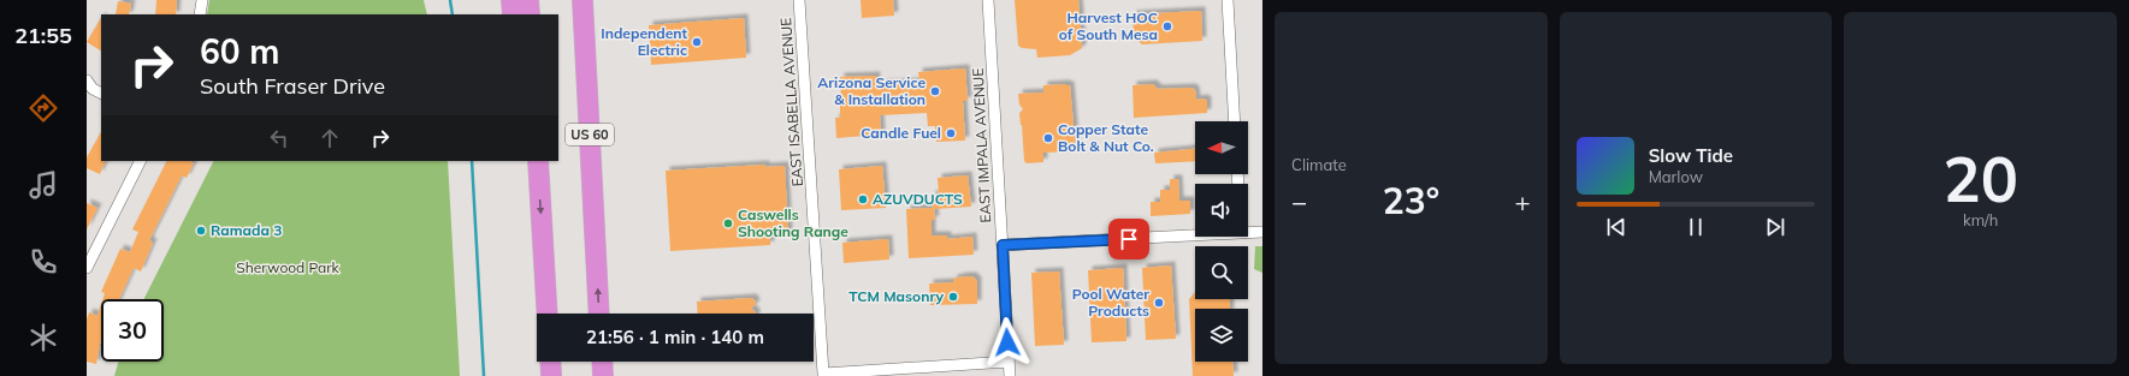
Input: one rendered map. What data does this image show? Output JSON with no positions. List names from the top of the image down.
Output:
{
  "streets": {
    "highway": ["US 60"],
    "street": ["EAST ISABELLA AVENUE", "EAST IMPALA AVENUE"]
  },
  "crossings": [
    ["EAST ISABELLA AVENUE", "EAST IMPALA AVENUE"]
  ],
  "parks": ["Sherwood Park"],
  "places": [
    "Harvest HOC of South Mesa",
    "Independent Electric",
    "Arizona Service & Installation",
    "Candle Fuel",
    "Copper State Bolt & Nut Co.",
    "AZUVDUCTS",
    "Caswells Shooting Range",
    "Ramada 3",
    "TCM Masonry",
    "Pool Water Products"
  ],
  "north": "left",
  "page": {
    "tabs": "21:55",
    "tile": [
      "Climate",
      ["20", "km/h"]
    ],
    "turn": ["60 m", "South Fraser Drive"],
    "song": ["Slow Tide", "Marlow"],
    "heat": ["−", "23°", "+"],
    "limit": "30",
    "trip": "21:56 · 1 min · 140 m"
  }
}
